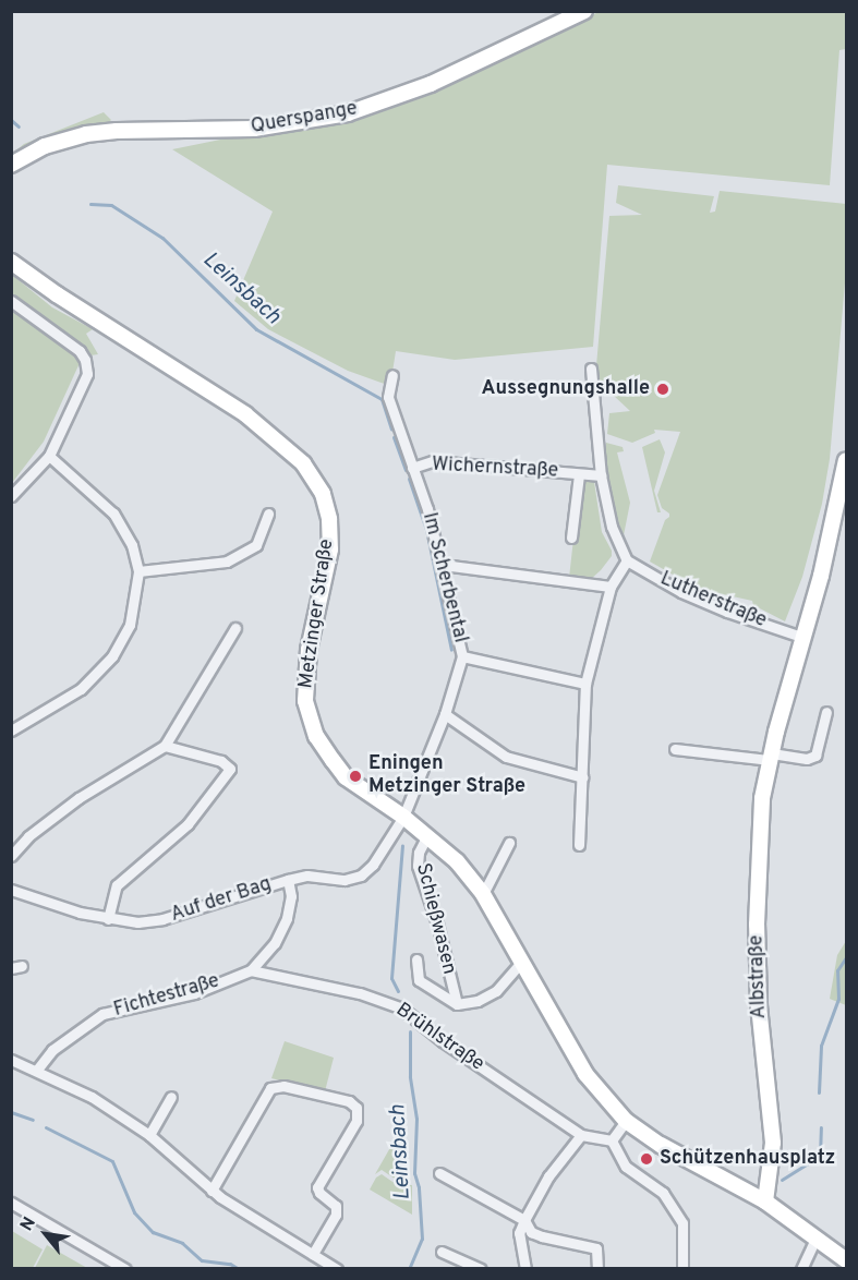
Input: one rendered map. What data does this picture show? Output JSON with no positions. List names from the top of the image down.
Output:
{
  "streets": {
    "main road": ["Querspange", "Metzinger Straße", "Albstraße"],
    "street": [
      "Wichernstraße",
      "Im Scherbental",
      "Lutherstraße",
      "Auf der Bag",
      "Schießwasen",
      "Fichtestraße",
      "Brühlstraße"
    ]
  },
  "crossings": [
    ["Wichernstraße", "Im Scherbental"],
    ["Im Scherbental", "Metzinger Straße"],
    ["Im Scherbental", "Auf der Bag"],
    ["Lutherstraße", "Albstraße"],
    ["Metzinger Straße", "Auf der Bag"],
    ["Metzinger Straße", "Schießwasen"],
    ["Metzinger Straße", "Albstraße"],
    ["Auf der Bag", "Fichtestraße"],
    ["Fichtestraße", "Brühlstraße"]
  ],
  "water": ["Leinsbach"],
  "places": ["Aussegnungshalle", "Eningen Metzinger Straße", "Schützenhausplatz"],
  "north": "top left"
}
